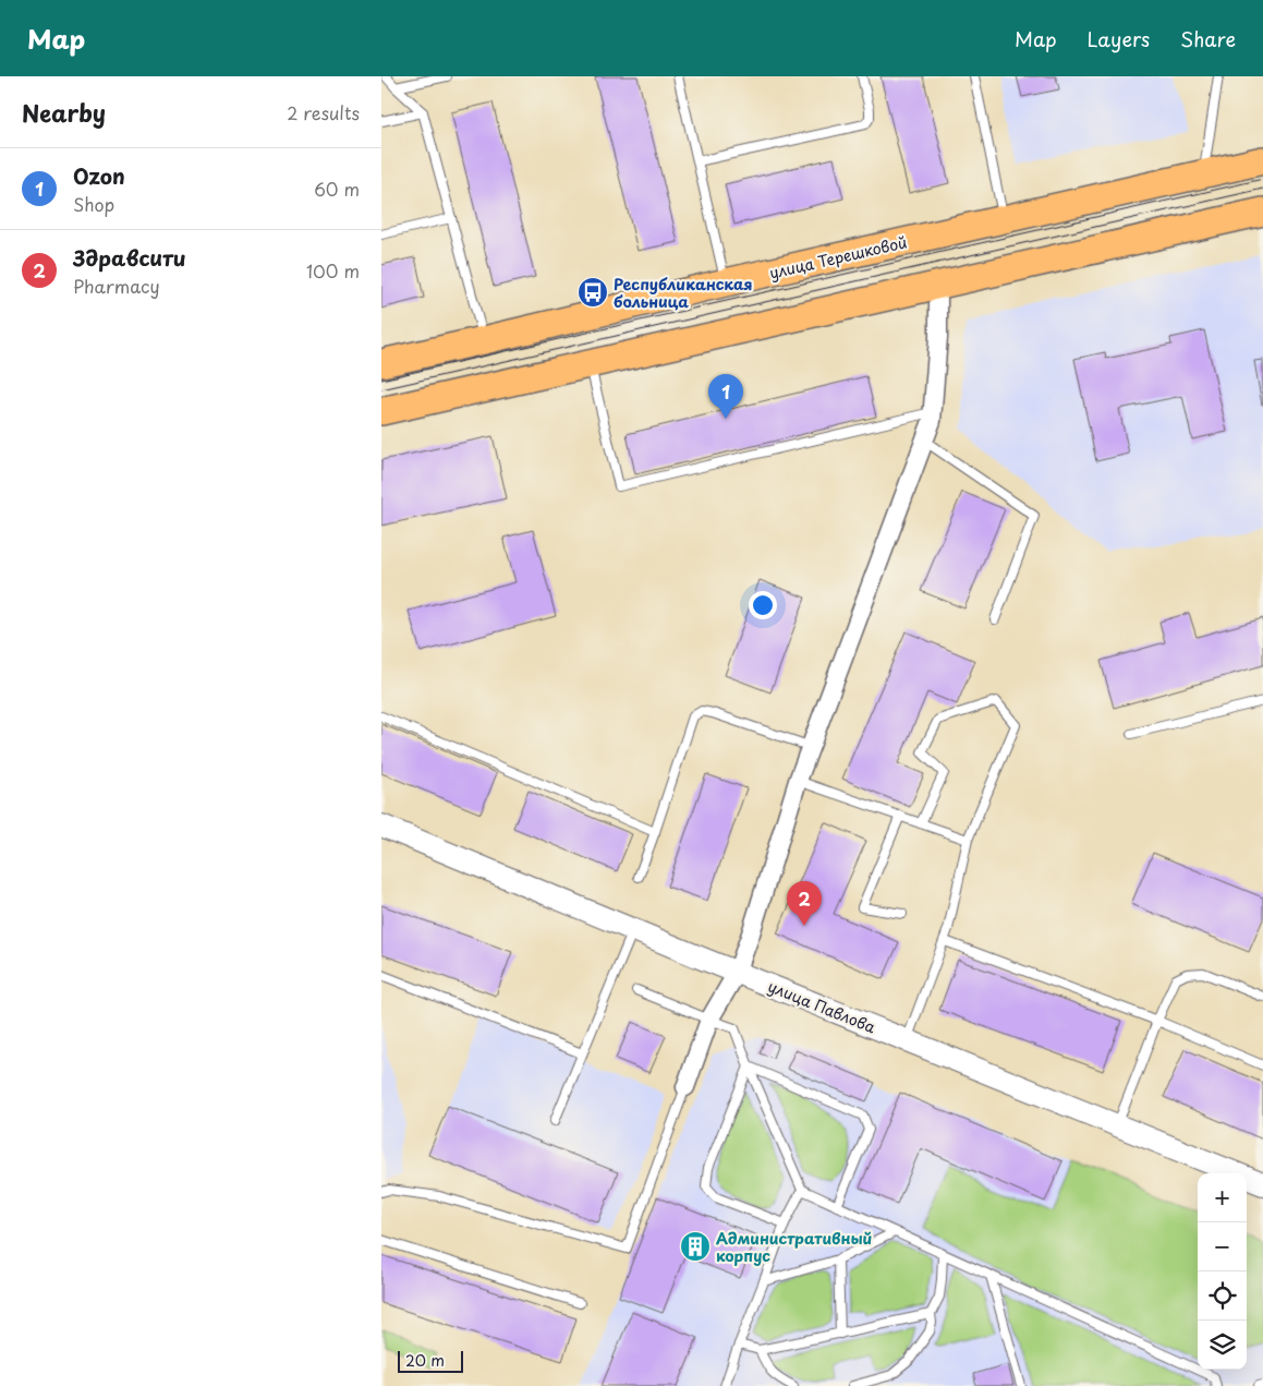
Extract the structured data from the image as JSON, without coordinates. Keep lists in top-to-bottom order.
{
  "streets": {
    "main road": ["улица Терешковой"],
    "street": ["улица Павлова"]
  },
  "places": {
    "bus stop": ["Республиканская больница"],
    "building": ["Административный корпус"]
  },
  "scale_bar": "20 m",
  "page": {
    "header": "Map",
    "nav": ["Map", "Layers", "Share"],
    "heading": ["Nearby", "2 results"],
    "list": [
      {
        "mark": "1",
        "name": "Ozon",
        "note": "Shop",
        "value": "60 m"
      },
      {
        "mark": "2",
        "name": "Здравсити",
        "note": "Pharmacy",
        "value": "100 m"
      }
    ],
    "pins": ["1", "2"],
    "map_buttons": ["+", "−"],
    "scale": "20 m"
  }
}
